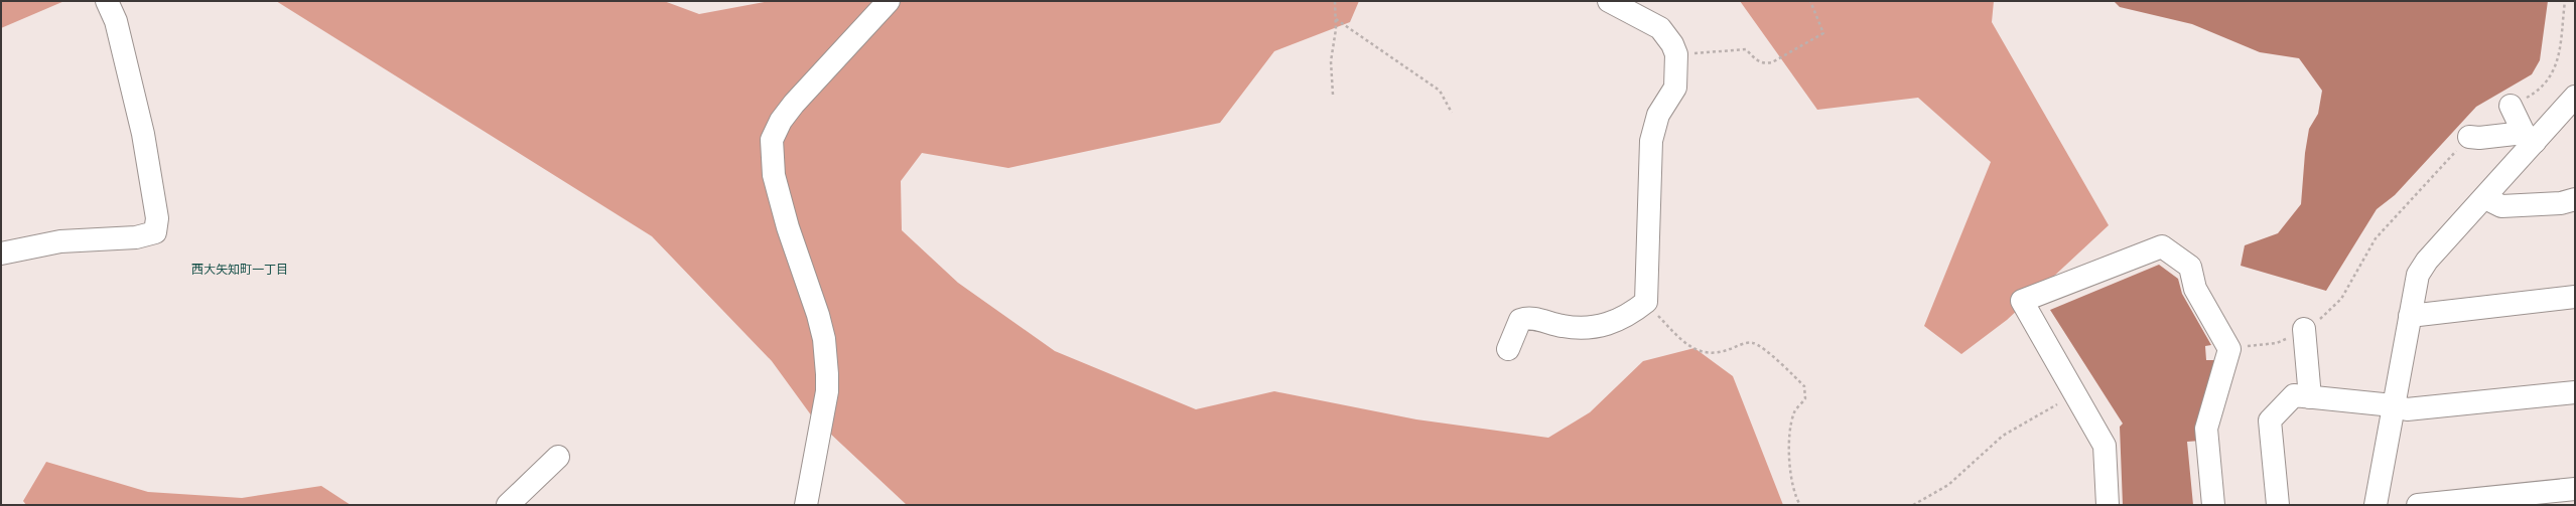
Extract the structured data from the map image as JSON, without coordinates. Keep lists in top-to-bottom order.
{
  "districts": ["西大矢知町一丁目"]
}
